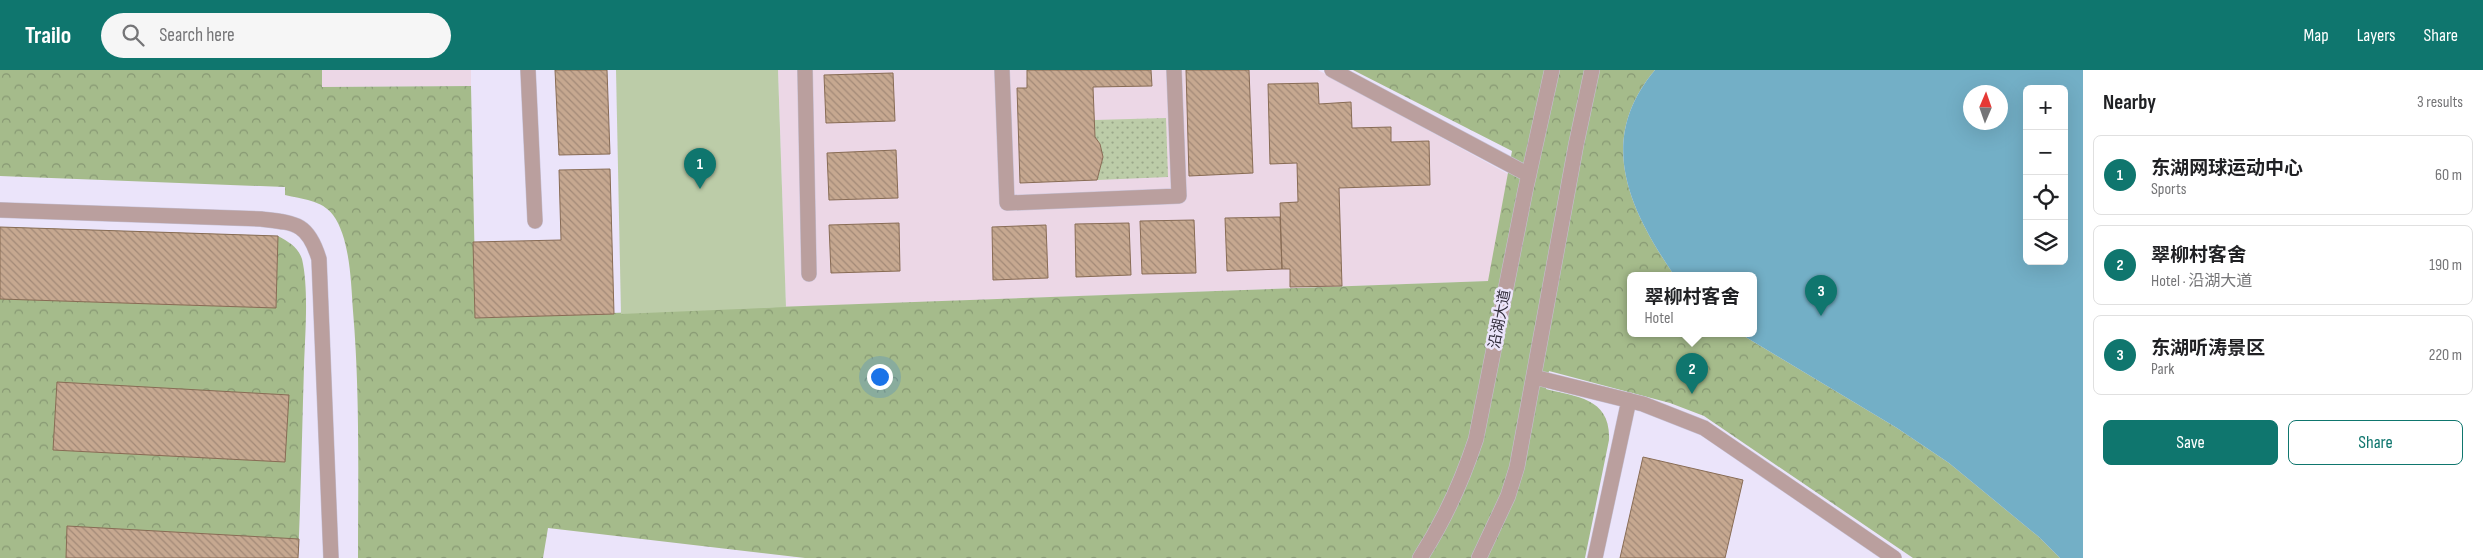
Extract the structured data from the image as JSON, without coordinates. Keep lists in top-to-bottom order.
{
  "streets": {
    "street": ["沿湖大道"]
  },
  "north": "top",
  "page": {
    "header": "Trailo",
    "search": "Search here",
    "nav": ["Map", "Layers", "Share"],
    "heading": ["Nearby", "3 results"],
    "map_buttons": ["+", "−"],
    "list": [
      {
        "mark": "1",
        "name": "东湖网球运动中心",
        "note": "Sports",
        "value": "60 m"
      },
      {
        "mark": "2",
        "name": "翠柳村客舍",
        "note": "Hotel · 沿湖大道",
        "value": "190 m"
      },
      {
        "mark": "3",
        "name": "东湖听涛景区",
        "note": "Park",
        "value": "220 m"
      }
    ],
    "pins": ["1", "3", "2"],
    "popup": ["翠柳村客舍", "Hotel"],
    "buttons": ["Save", "Share"]
  }
}
